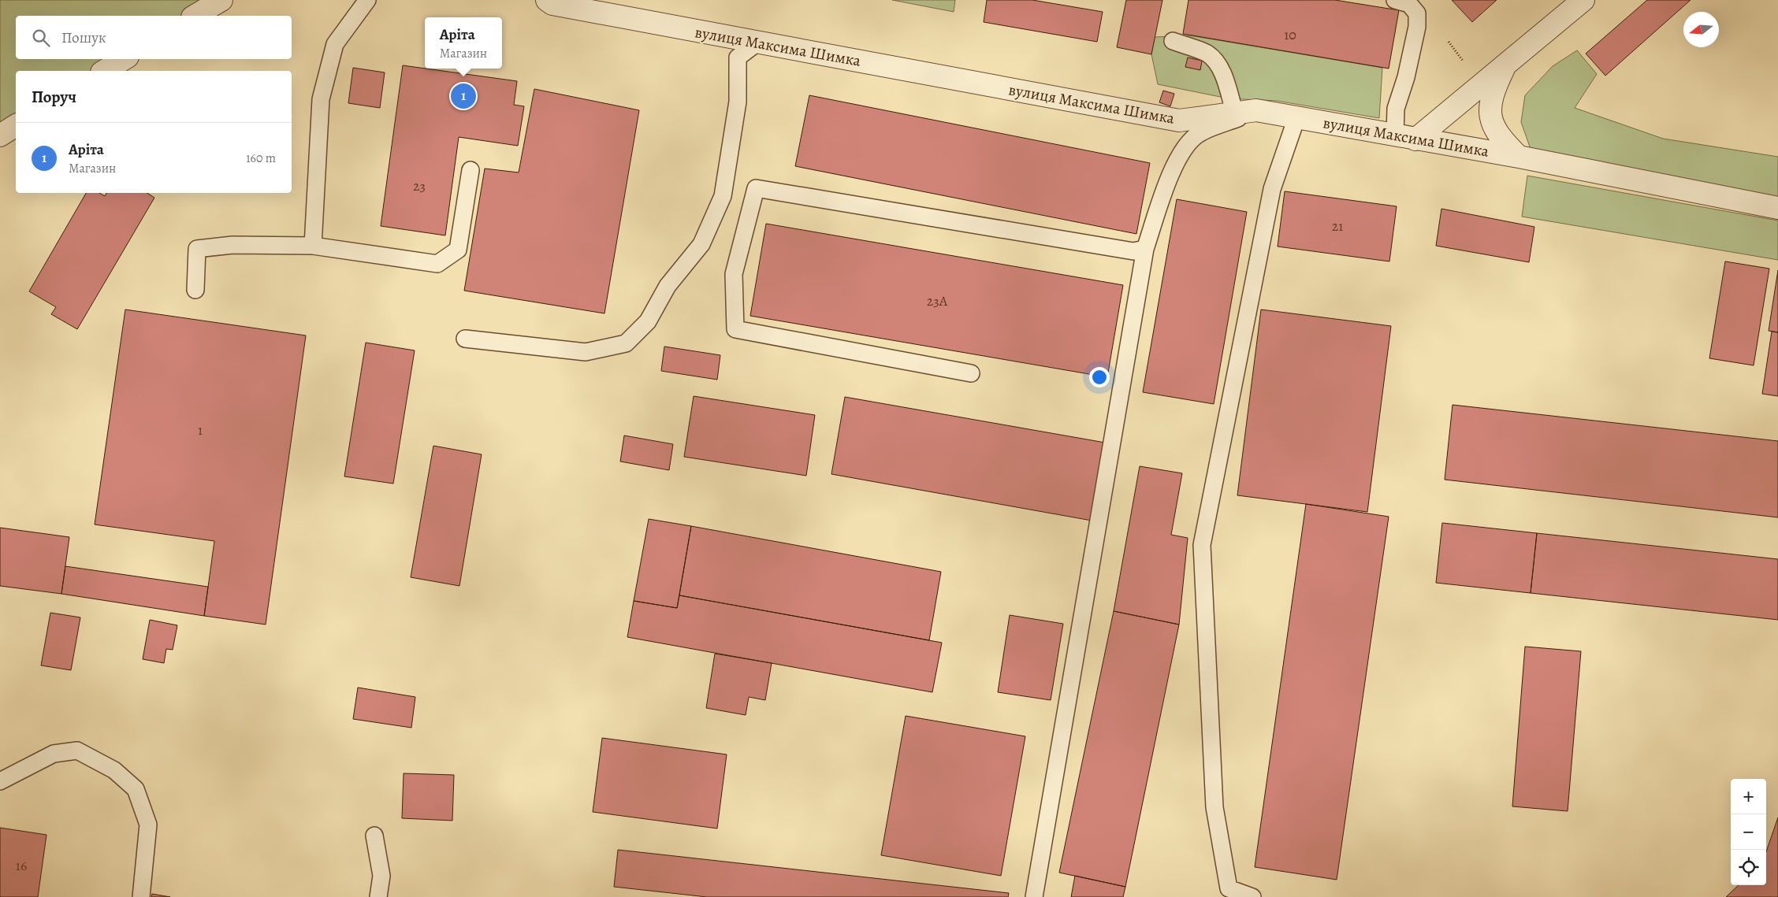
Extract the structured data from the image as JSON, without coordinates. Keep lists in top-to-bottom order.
{
  "streets": {
    "street": ["вулиця Максима Шимка"]
  },
  "house_numbers": [
    "10",
    "23",
    "21",
    "23А",
    "1",
    "16"
  ],
  "north": "left",
  "page": {
    "search": "Пошук",
    "popup": ["Аріта", "Магазин"],
    "heading": "Поруч",
    "pins": "1",
    "list": [
      {
        "mark": "1",
        "name": "Аріта",
        "note": "Магазин",
        "value": "160 m"
      }
    ],
    "map_buttons": ["+", "−"]
  }
}
